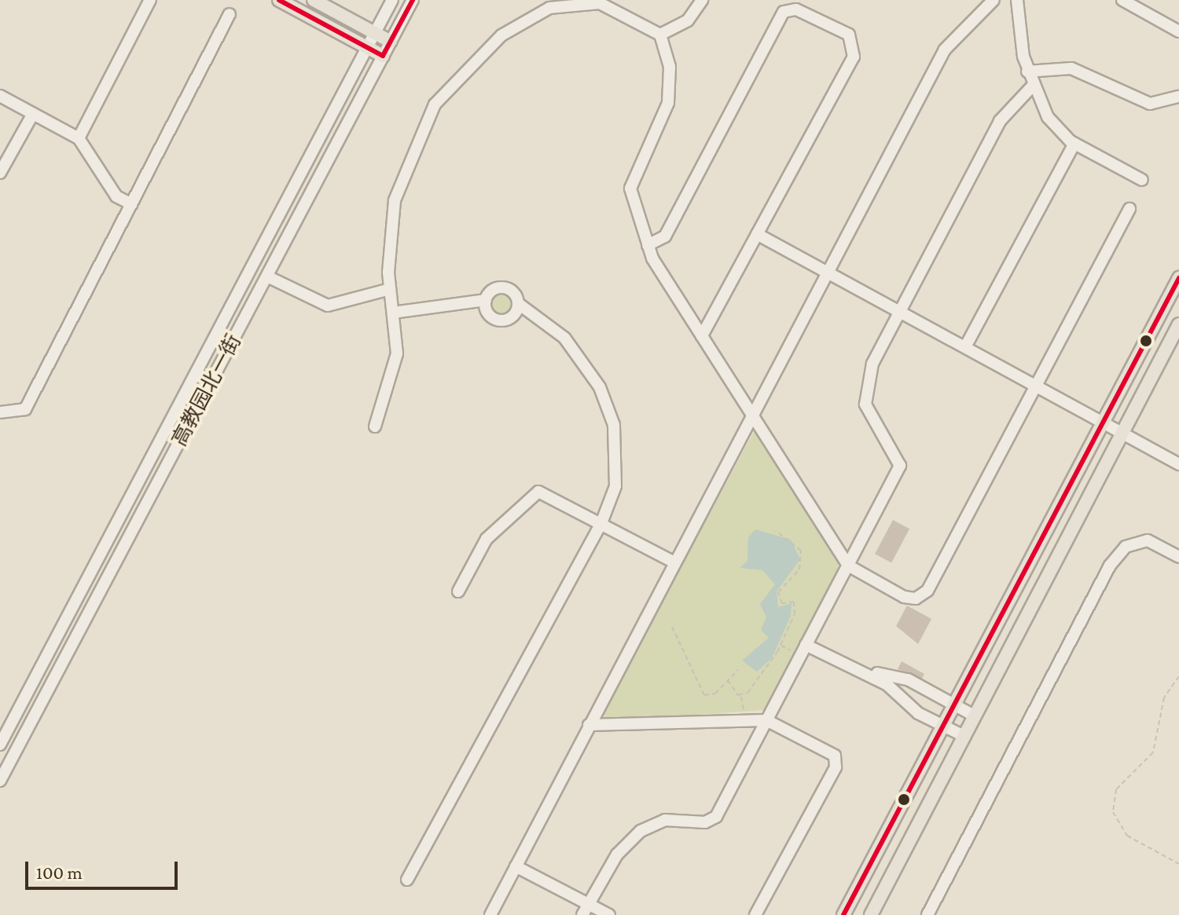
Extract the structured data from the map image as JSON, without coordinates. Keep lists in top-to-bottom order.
{
  "streets": {
    "street": ["高教园北一街"]
  },
  "scale_bar": "100 m"
}
